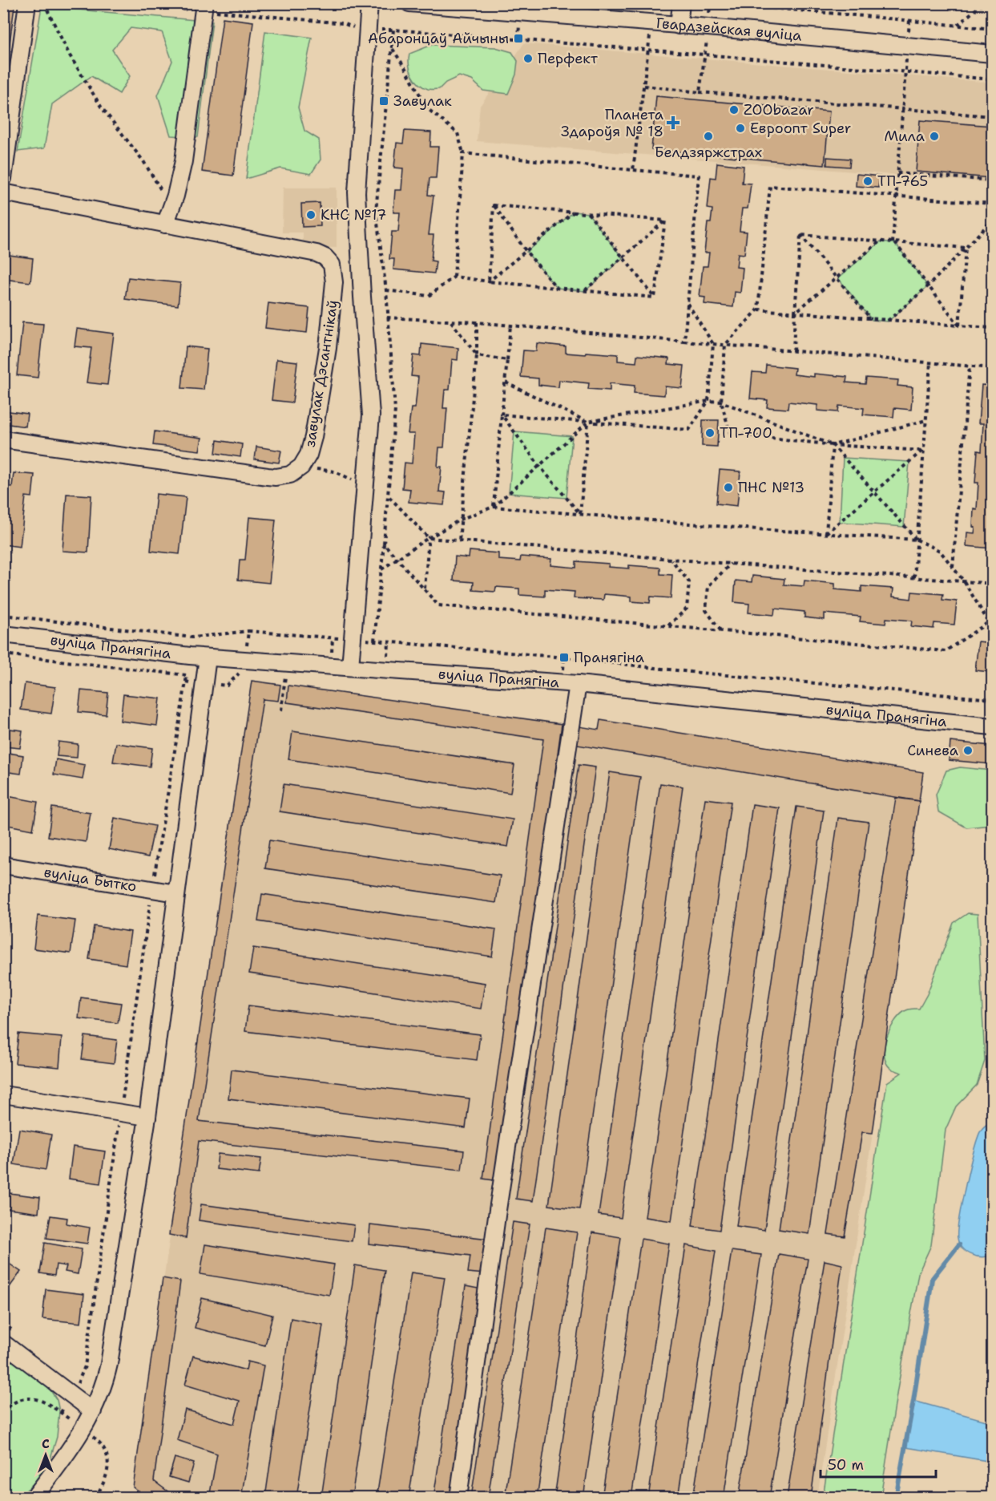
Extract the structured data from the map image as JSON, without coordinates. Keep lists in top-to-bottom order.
{
  "streets": {
    "street": [
      "Гвардзейская вуліца",
      "завулак Дэсантнікаў",
      "вуліца Пранягіна",
      "вуліца Бытко"
    ]
  },
  "places": {
    "transit": ["Абаронцаў Айчыны", "Завулак", "Пранягіна"],
    "other": [
      "Перфект",
      "ZOObazar",
      "Евроопт Super",
      "Белдзяржстрах",
      "Мила",
      "ТП-765",
      "КНС №17",
      "ТП-700",
      "ПНС №13",
      "Синева"
    ],
    "health": ["Планета Здароўя № 18"]
  },
  "scale_bar": "50 m",
  "north": "top"
}
